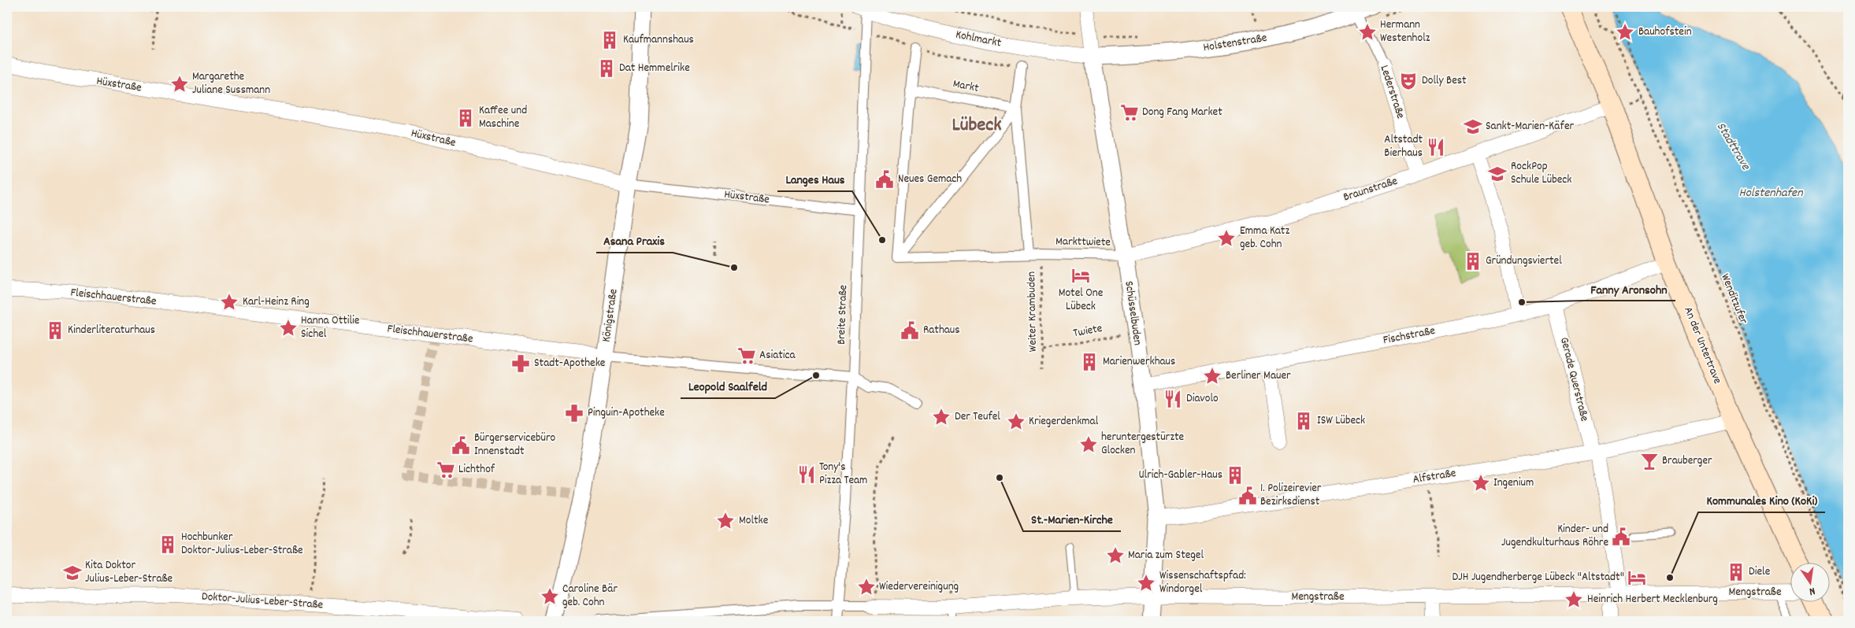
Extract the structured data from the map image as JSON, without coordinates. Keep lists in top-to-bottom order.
{
  "streets": {
    "main road": ["An der Untertrave"],
    "street": [
      "Kohlmarkt",
      "Holstenstraße",
      "Hüxstraße",
      "Markt",
      "Lederstraße",
      "Braunstraße",
      "Markttwiete",
      "Fleischhauerstraße",
      "Schüsselbuden",
      "Breite Straße",
      "Königstraße",
      "Fischstraße",
      "Gerade Querstraße",
      "Alfstraße",
      "Mengstraße",
      "Doktor-Julius-Leber-Straße"
    ],
    "path": ["Wenditzufer", "Weiter Krambuden", "Twiete"]
  },
  "crossings": [
    ["Kohlmarkt", "Holstenstraße"],
    ["Kohlmarkt", "Schüsselbuden"],
    ["Kohlmarkt", "Breite Straße"],
    ["Holstenstraße", "Lederstraße"],
    ["Holstenstraße", "Schüsselbuden"],
    ["Hüxstraße", "Breite Straße"],
    ["Hüxstraße", "Königstraße"],
    ["Lederstraße", "Braunstraße"],
    ["Braunstraße", "Markttwiete"],
    ["Braunstraße", "Schüsselbuden"],
    ["Braunstraße", "An der Untertrave"],
    ["Markttwiete", "Weiter Krambuden"],
    ["Markttwiete", "Schüsselbuden"],
    ["Fleischhauerstraße", "Breite Straße"],
    ["Fleischhauerstraße", "Königstraße"],
    ["Weiter Krambuden", "Twiete"],
    ["Schüsselbuden", "Twiete"],
    ["Schüsselbuden", "Fischstraße"],
    ["Schüsselbuden", "Alfstraße"],
    ["Schüsselbuden", "Mengstraße"],
    ["Breite Straße", "Mengstraße"],
    ["Fischstraße", "An der Untertrave"],
    ["Fischstraße", "Gerade Querstraße"],
    ["An der Untertrave", "Alfstraße"],
    ["Gerade Querstraße", "Alfstraße"],
    ["Gerade Querstraße", "Mengstraße"]
  ],
  "districts": ["Lübeck"],
  "water": ["Stadttrave", "Holstenhafen"],
  "places": {
    "place": [
      "Hermann Westenholz",
      "Bauhofstein",
      "Margarethe Juliane Sussmann",
      "Emma Katz geb. Cohn",
      "Karl-Heinz Ring",
      "Hanna Ottilie Sichel",
      "Berliner Mauer",
      "Der Teufel",
      "Kriegerdenkmal",
      "heruntergestürzte Glocken",
      "Ingenium",
      "Moltke",
      "Maria zum Stegel",
      "Wissenschaftspfad: Windorgel",
      "Wiedervereinigung",
      "Caroline Bär geb. Cohn",
      "Heinrich Herbert Mecklenburg"
    ],
    "building": [
      "Kaufmannshaus",
      "Dat Hemmelrike",
      "Kaffee und Maschine",
      "Gründungsviertel",
      "Kinderliteraturhaus",
      "Marienwerkhaus",
      "ISW Lübeck",
      "Ulrich-Gabler-Haus",
      "Hochbunker Doktor-Julius-Leber-Straße",
      "Diele"
    ],
    "theatre": ["Dolly Best"],
    "supermarket": ["Dong Fang Market", "Asiatica", "Lichthof"],
    "school or university": ["Sankt-Marien-Käfer", "RockPop Schule Lübeck", "Kita Doktor Julius-Leber-Straße"],
    "restaurant": ["Altstadt Bierhaus", "Diavolo", "Tony's Pizza Team"],
    "public building": [
      "Neues Gemach",
      "Rathaus",
      "Bürgerservicebüro Innenstadt",
      "1. Polizeirevier Bezirksdienst",
      "Kinder- und Jugendkulturhaus Röhre"
    ],
    "other": [
      "Langes Haus",
      "Asana Praxis",
      "Fanny Aronsohn",
      "Leopold Saalfeld",
      "St.-Marien-Kirche",
      "Kommunales Kino (KoKi)"
    ],
    "hotel": ["Motel One Lübeck", "DJH Jugendherberge Lübeck \"Altstadt\""],
    "pharmacy": ["Stadt-Apotheke", "Pinguin-Apotheke"],
    "bar": ["Brauberger"]
  },
  "north": "bottom"
}
